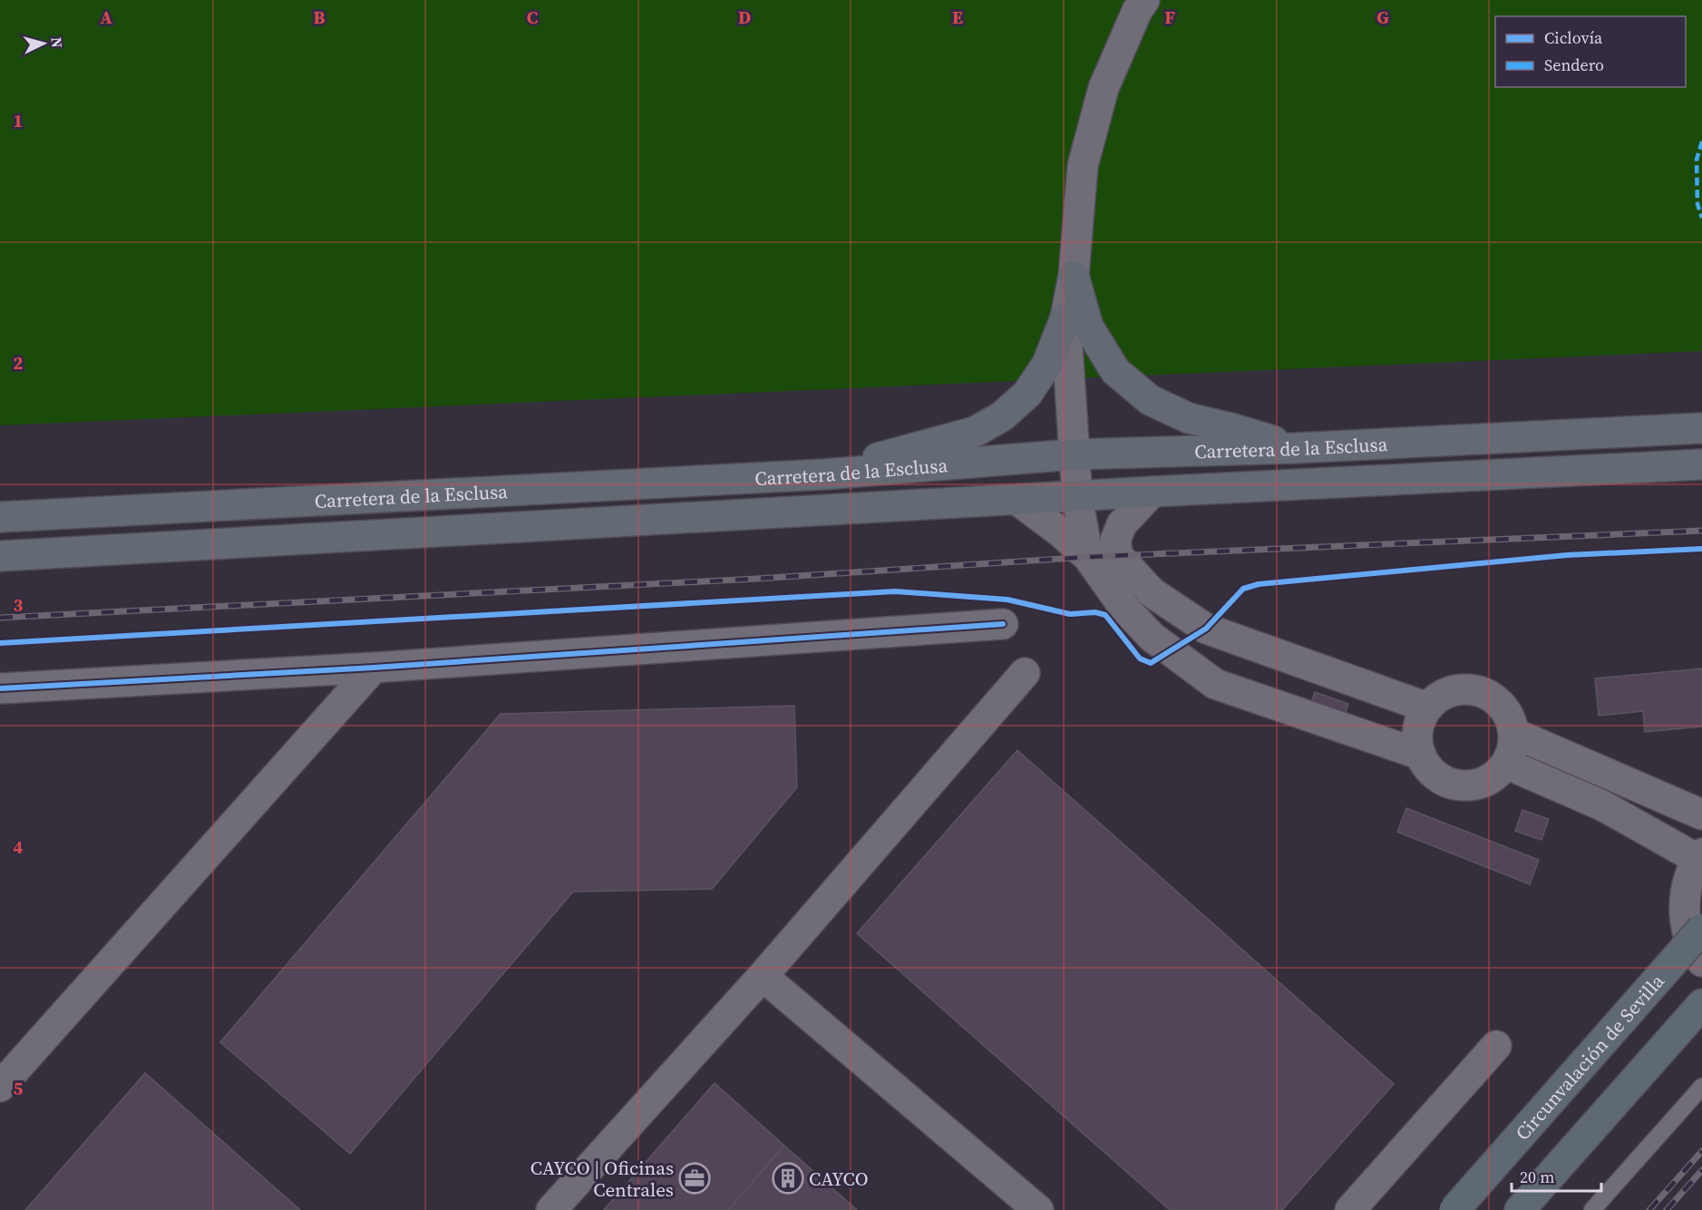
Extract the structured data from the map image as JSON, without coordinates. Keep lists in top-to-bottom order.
{
  "streets": {
    "highway": ["Carretera de la Esclusa", "Circunvalación de Sevilla"]
  },
  "places": {
    "office": ["CAYCO | Oficinas Centrales"],
    "building": ["CAYCO"]
  },
  "legend": ["Ciclovía", "Sendero"],
  "scale_bar": "20 m",
  "north": "right",
  "grid": {
    "columns": [
      "A",
      "B",
      "C",
      "D",
      "E",
      "F",
      "G"
    ],
    "rows": [
      "1",
      "2",
      "3",
      "4",
      "5"
    ]
  }
}
